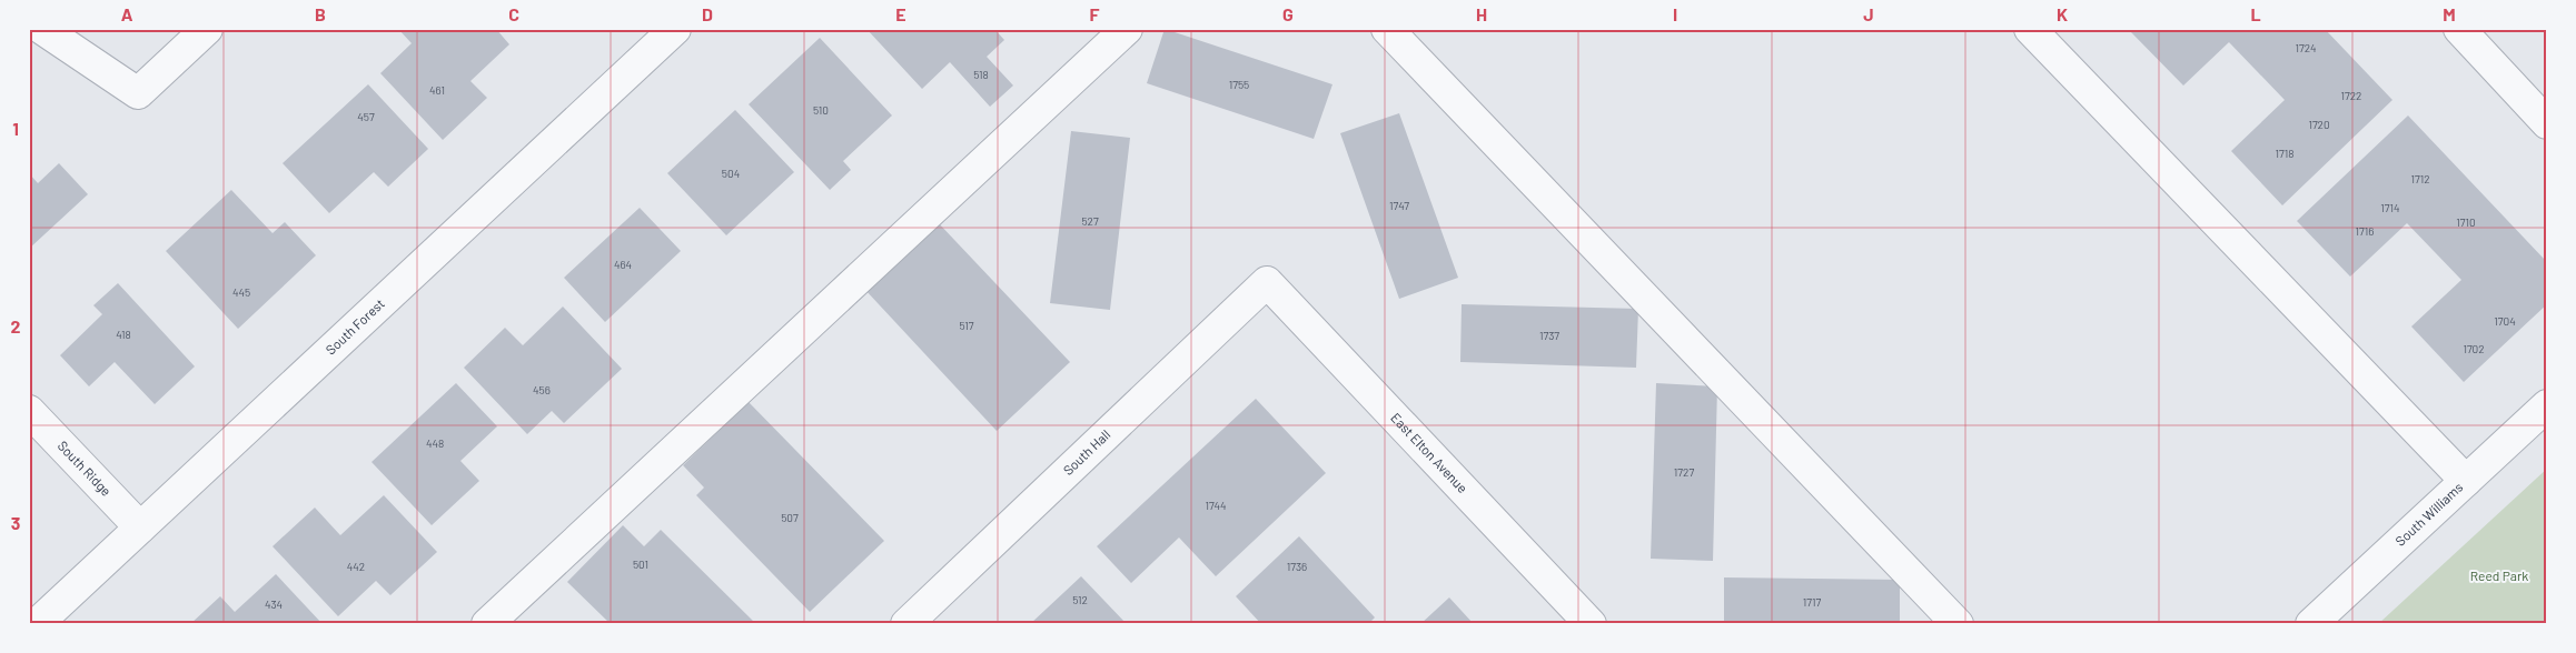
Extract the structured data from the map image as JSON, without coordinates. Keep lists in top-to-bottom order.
{
  "streets": {
    "street": [
      "South Forest",
      "South Hall",
      "East Elton Avenue",
      "South Ridge",
      "South Williams"
    ]
  },
  "crossings": [
    ["South Forest", "South Ridge"],
    ["South Hall", "East Elton Avenue"]
  ],
  "parks": ["Reed Park"],
  "house_numbers": [
    "1724",
    "518",
    "1755",
    "461",
    "1722",
    "510",
    "457",
    "1720",
    "1718",
    "504",
    "1712",
    "1747",
    "1714",
    "527",
    "1710",
    "1716",
    "464",
    "445",
    "1704",
    "517",
    "418",
    "1737",
    "1702",
    "456",
    "448",
    "1727",
    "1744",
    "507",
    "501",
    "442",
    "1736",
    "512",
    "1717",
    "434"
  ],
  "grid": {
    "columns": [
      "A",
      "B",
      "C",
      "D",
      "E",
      "F",
      "G",
      "H",
      "I",
      "J",
      "K",
      "L",
      "M"
    ],
    "rows": ["1", "2", "3"]
  }
}
